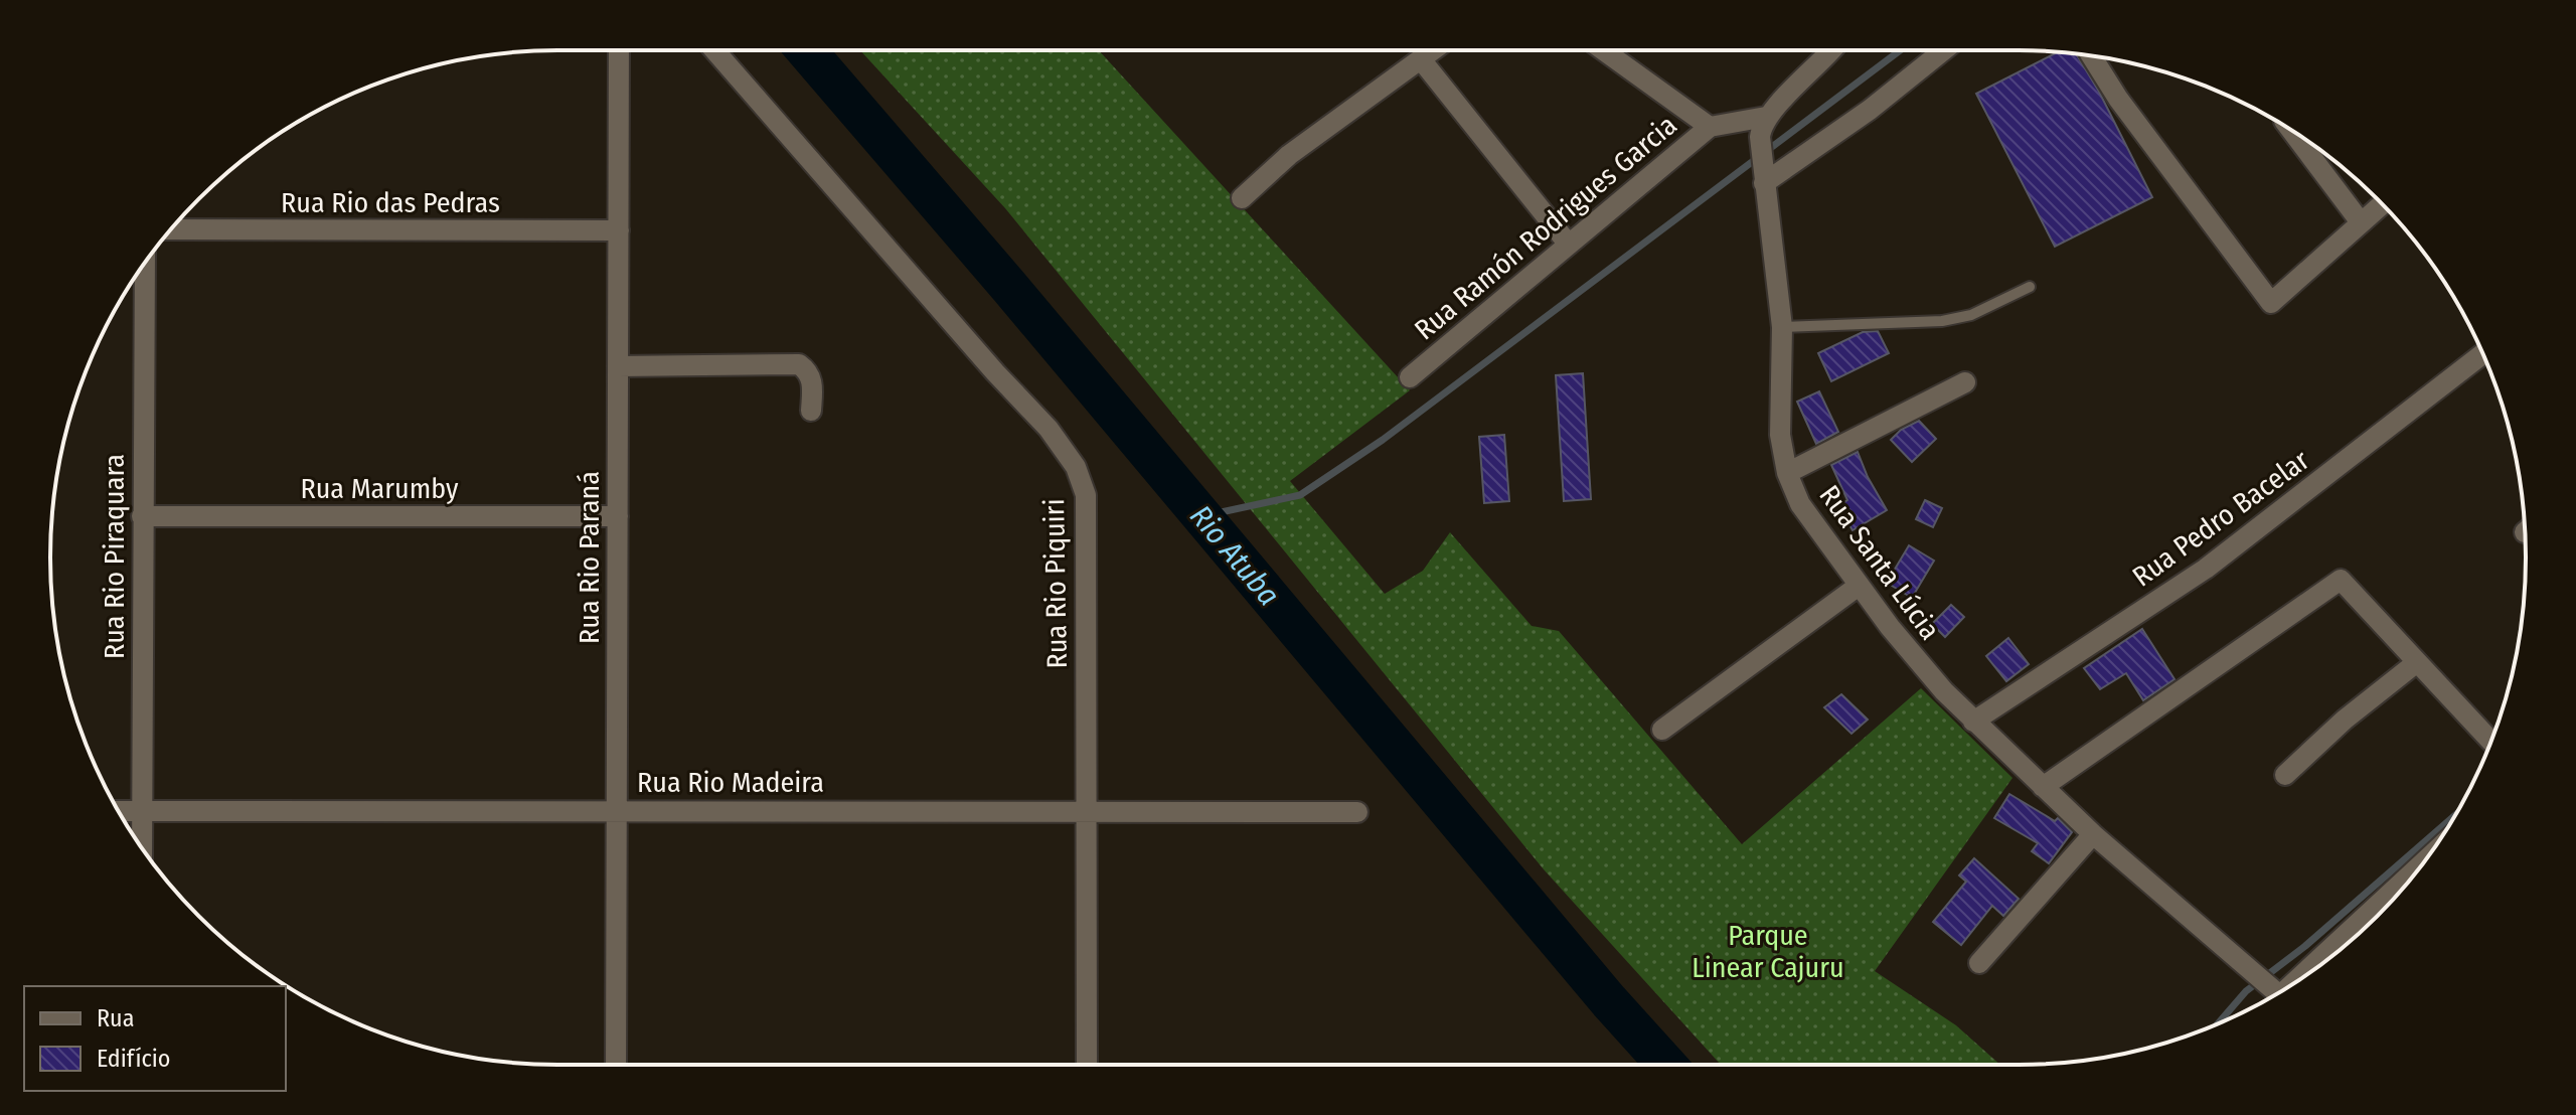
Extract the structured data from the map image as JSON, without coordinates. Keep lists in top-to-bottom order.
{
  "streets": {
    "street": [
      "Rua Rio das Pedras",
      "Rua Ramón Rodrigues Garcia",
      "Rua Marumby",
      "Rua Pedro Bacelar",
      "Rua Rio Piraquara",
      "Rua Rio Paraná",
      "Rua Santa Lúcia",
      "Rua Rio Piquiri",
      "Rua Rio Madeira"
    ]
  },
  "crossings": [
    ["Rua Rio das Pedras", "Rua Rio Paraná"],
    ["Rua Ramón Rodrigues Garcia", "Rua Santa Lúcia"],
    ["Rua Marumby", "Rua Rio Piraquara"],
    ["Rua Marumby", "Rua Rio Paraná"],
    ["Rua Pedro Bacelar", "Rua Santa Lúcia"],
    ["Rua Rio Piraquara", "Rua Rio Madeira"],
    ["Rua Rio Paraná", "Rua Rio Madeira"],
    ["Rua Rio Piquiri", "Rua Rio Madeira"]
  ],
  "water": ["Rio Atuba"],
  "parks": ["Parque Linear Cajuru"],
  "legend": ["Rua", "Edifício"]
}
